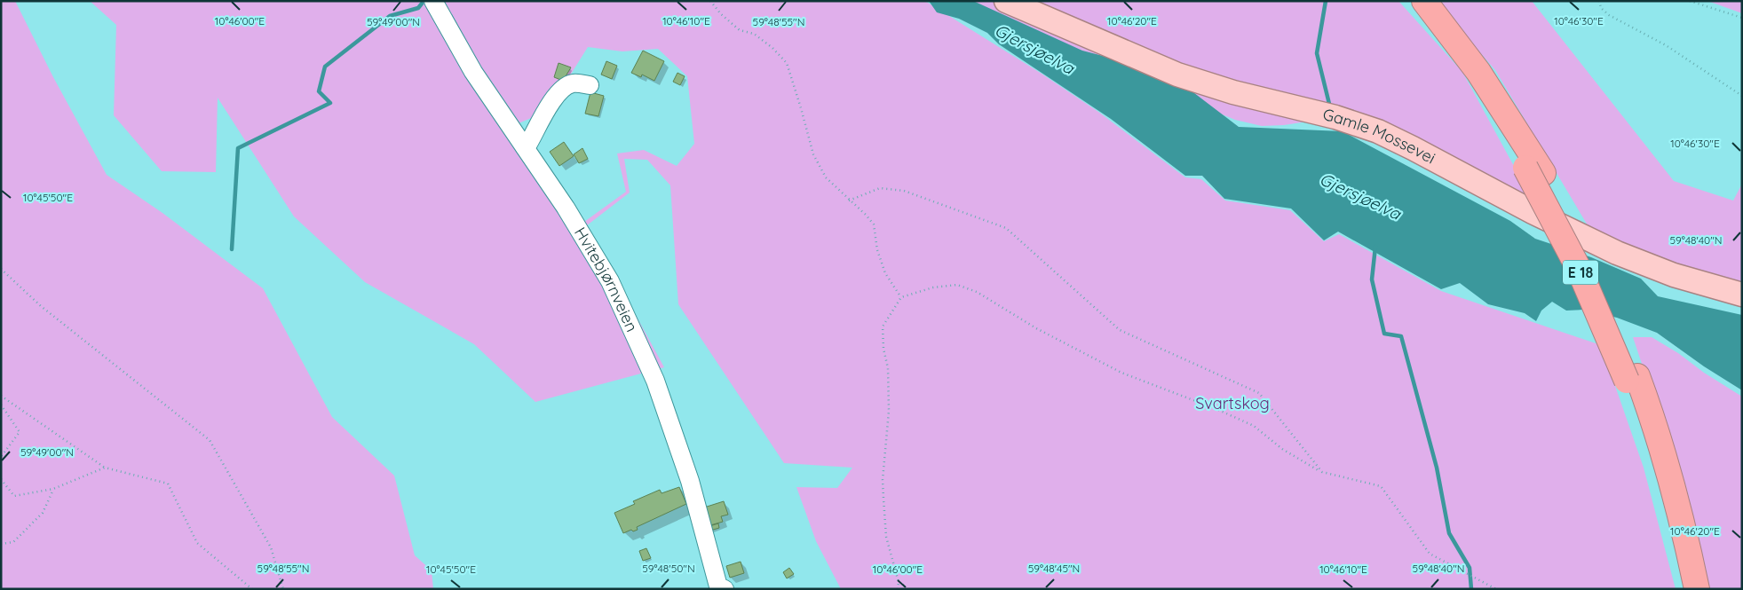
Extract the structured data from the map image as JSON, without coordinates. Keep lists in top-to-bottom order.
{
  "streets": {
    "highway": ["E 18"],
    "main road": ["Gamle Mossevei"],
    "street": ["Hvitebjørnveien"]
  },
  "water": ["Gjersjøelva"],
  "parks": ["Svartskog"],
  "coordinates": [
    "10°46'00\"E",
    "10°46'10\"E",
    "10°46'20\"E",
    "10°46'30\"E",
    "59°49'00\"N",
    "59°48'55\"N",
    "10°45'50\"E",
    "59°48'40\"N",
    "59°48'50\"N",
    "59°48'45\"N"
  ]
}
